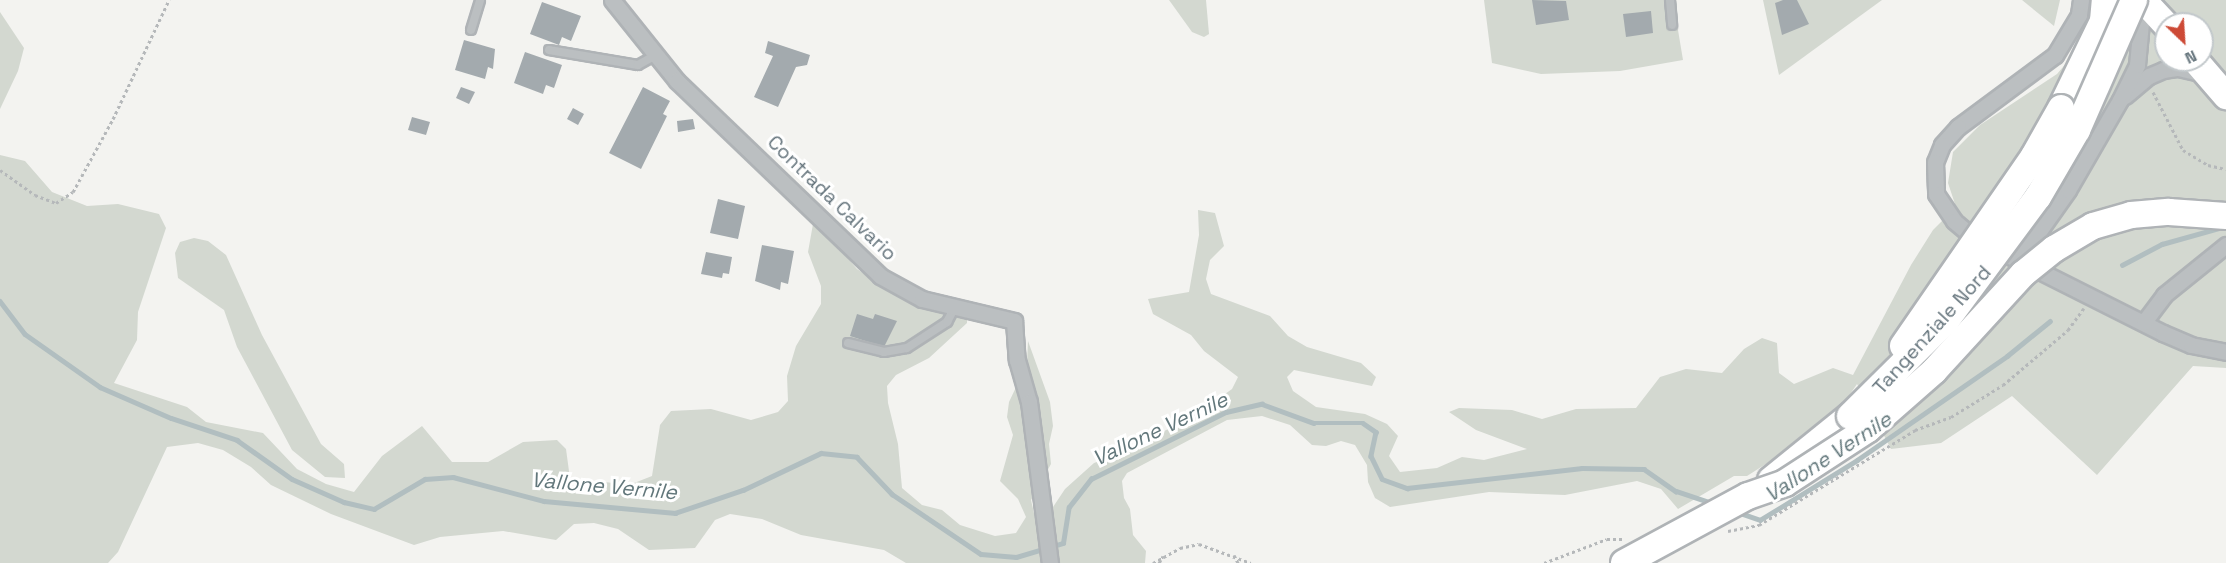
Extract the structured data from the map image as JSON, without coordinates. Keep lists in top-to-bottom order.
{
  "streets": {
    "main road": ["Tangenziale Nord"],
    "street": ["Contrada Calvario"]
  },
  "water": ["Vallone Vernile"],
  "north": "bottom right"
}
